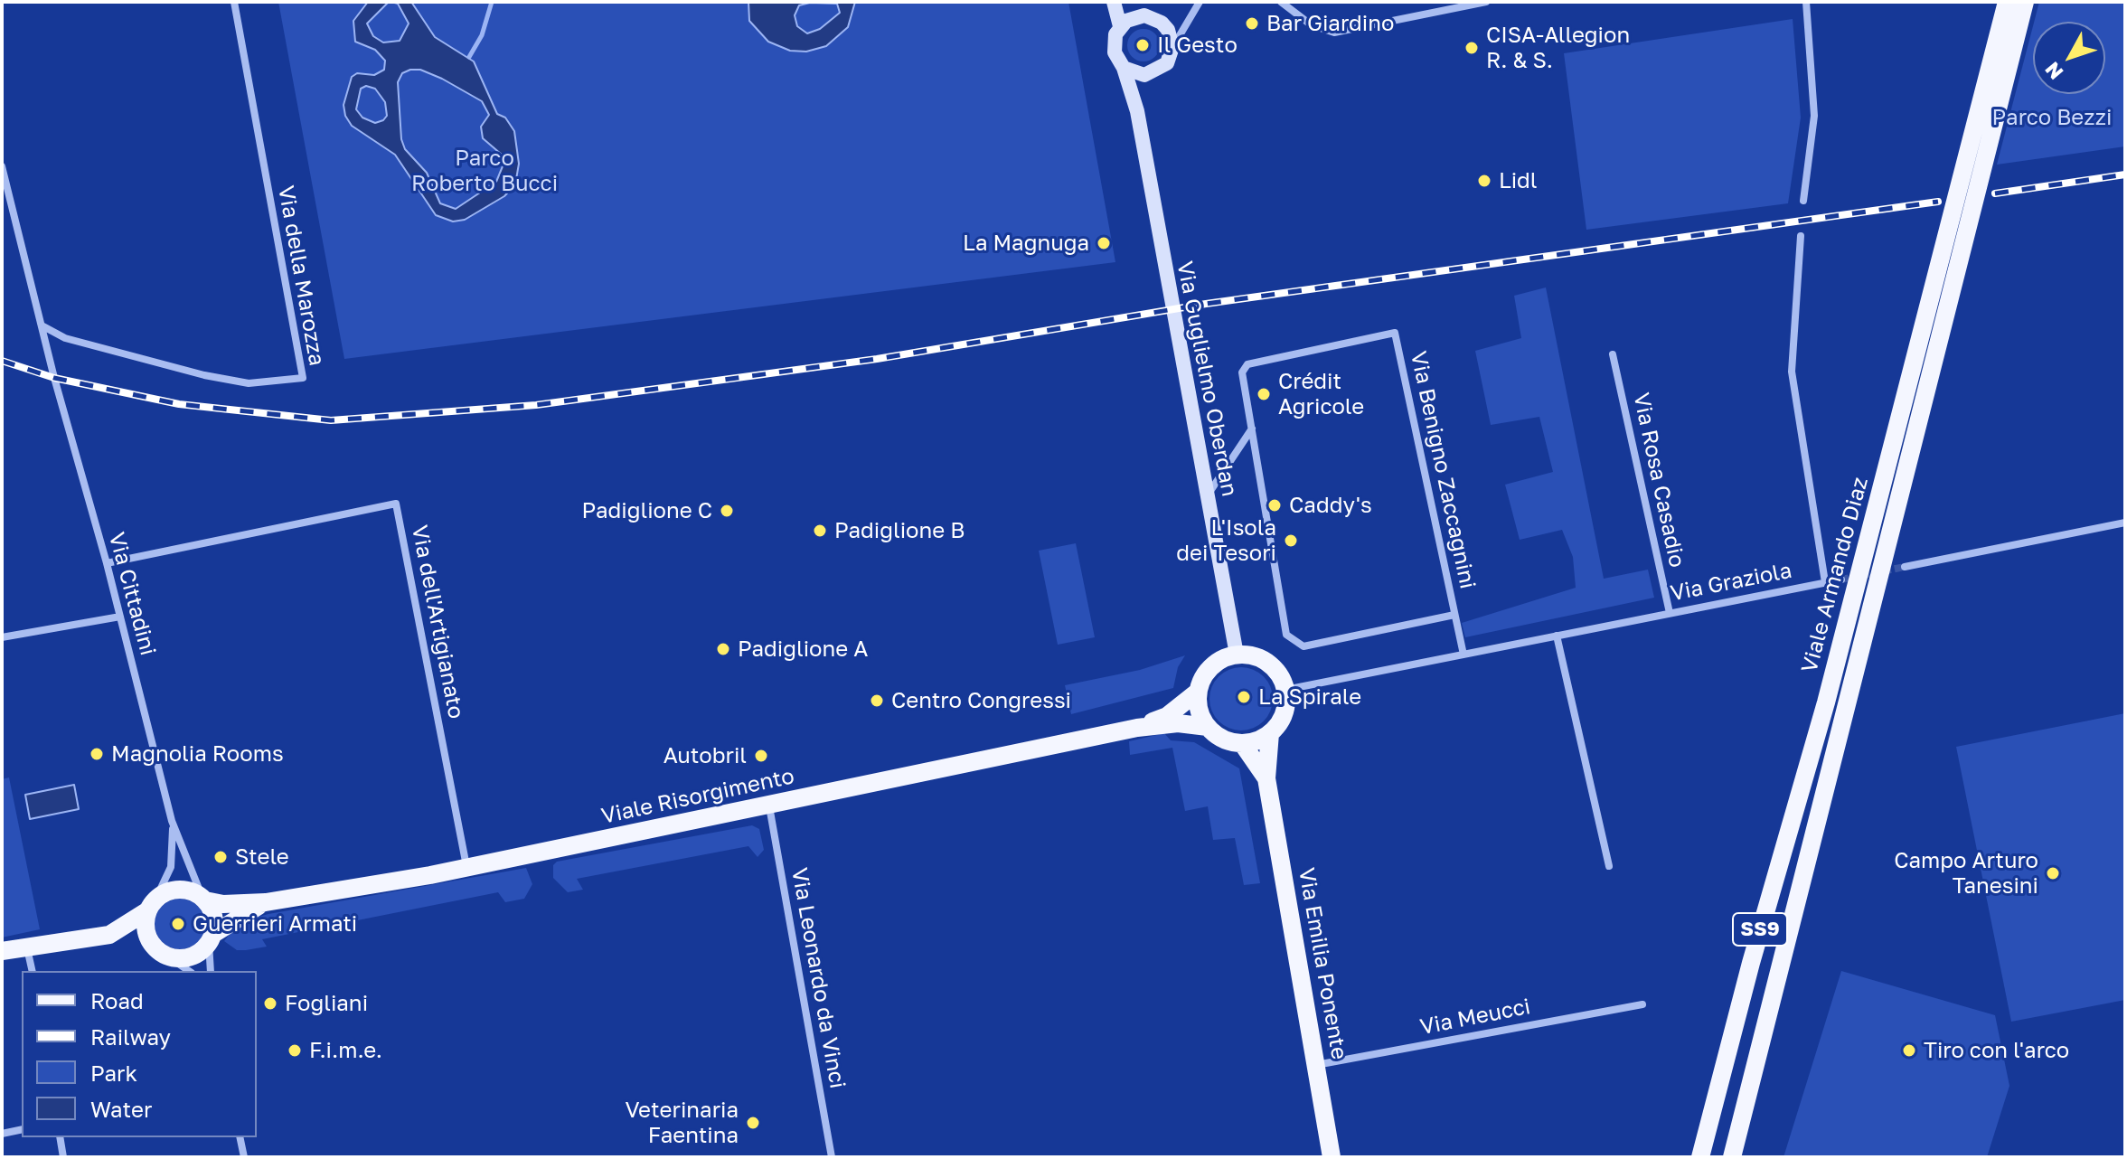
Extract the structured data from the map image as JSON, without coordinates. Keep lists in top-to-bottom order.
{
  "streets": {
    "main road": [
      "Via Guglielmo Oberdan",
      "Viale Armando Diaz",
      "Viale Risorgimento",
      "SS9",
      "Via Emilia Ponente"
    ],
    "street": [
      "Via della Marozza",
      "Via Benigno Zaccagnini",
      "Via Rosa Casadio",
      "Via Graziola",
      "Via Cittadini",
      "Via dell'Artigianato",
      "Via Leonardo da Vinci",
      "Via Meucci"
    ]
  },
  "crossings": [
    ["Via della Marozza", "Via Cittadini"],
    ["Via Guglielmo Oberdan", "Via Graziola"],
    ["Via Guglielmo Oberdan", "Viale Risorgimento"],
    ["Via Guglielmo Oberdan", "Via Emilia Ponente"],
    ["Via Benigno Zaccagnini", "Via Graziola"],
    ["Via Rosa Casadio", "Via Graziola"],
    ["Via Graziola", "Viale Risorgimento"],
    ["Via Graziola", "Via Emilia Ponente"],
    ["Via Cittadini", "Via dell'Artigianato"],
    ["Via Cittadini", "Viale Risorgimento"],
    ["Via dell'Artigianato", "Viale Risorgimento"],
    ["Viale Risorgimento", "Via Emilia Ponente"],
    ["Viale Risorgimento", "Via Leonardo da Vinci"],
    ["Via Emilia Ponente", "Via Meucci"]
  ],
  "parks": ["Parco Bezzi", "Parco Roberto Bucci"],
  "places": [
    "Bar Giardino",
    "Il Gesto",
    "CISA-Allegion R. & S.",
    "Lidl",
    "La Magnuga",
    "Crédit Agricole",
    "Caddy's",
    "Padiglione C",
    "Padiglione B",
    "L'Isola dei Tesori",
    "Padiglione A",
    "La Spirale",
    "Centro Congressi",
    "Magnolia Rooms",
    "Autobril",
    "Stele",
    "Campo Arturo Tanesini",
    "Guerrieri Armati",
    "Fogliani",
    "F.i.m.e.",
    "Tiro con l'arco",
    "Veterinaria Faentina"
  ],
  "legend": [
    "Road",
    "Railway",
    "Park",
    "Water"
  ],
  "north": "bottom left"
}
